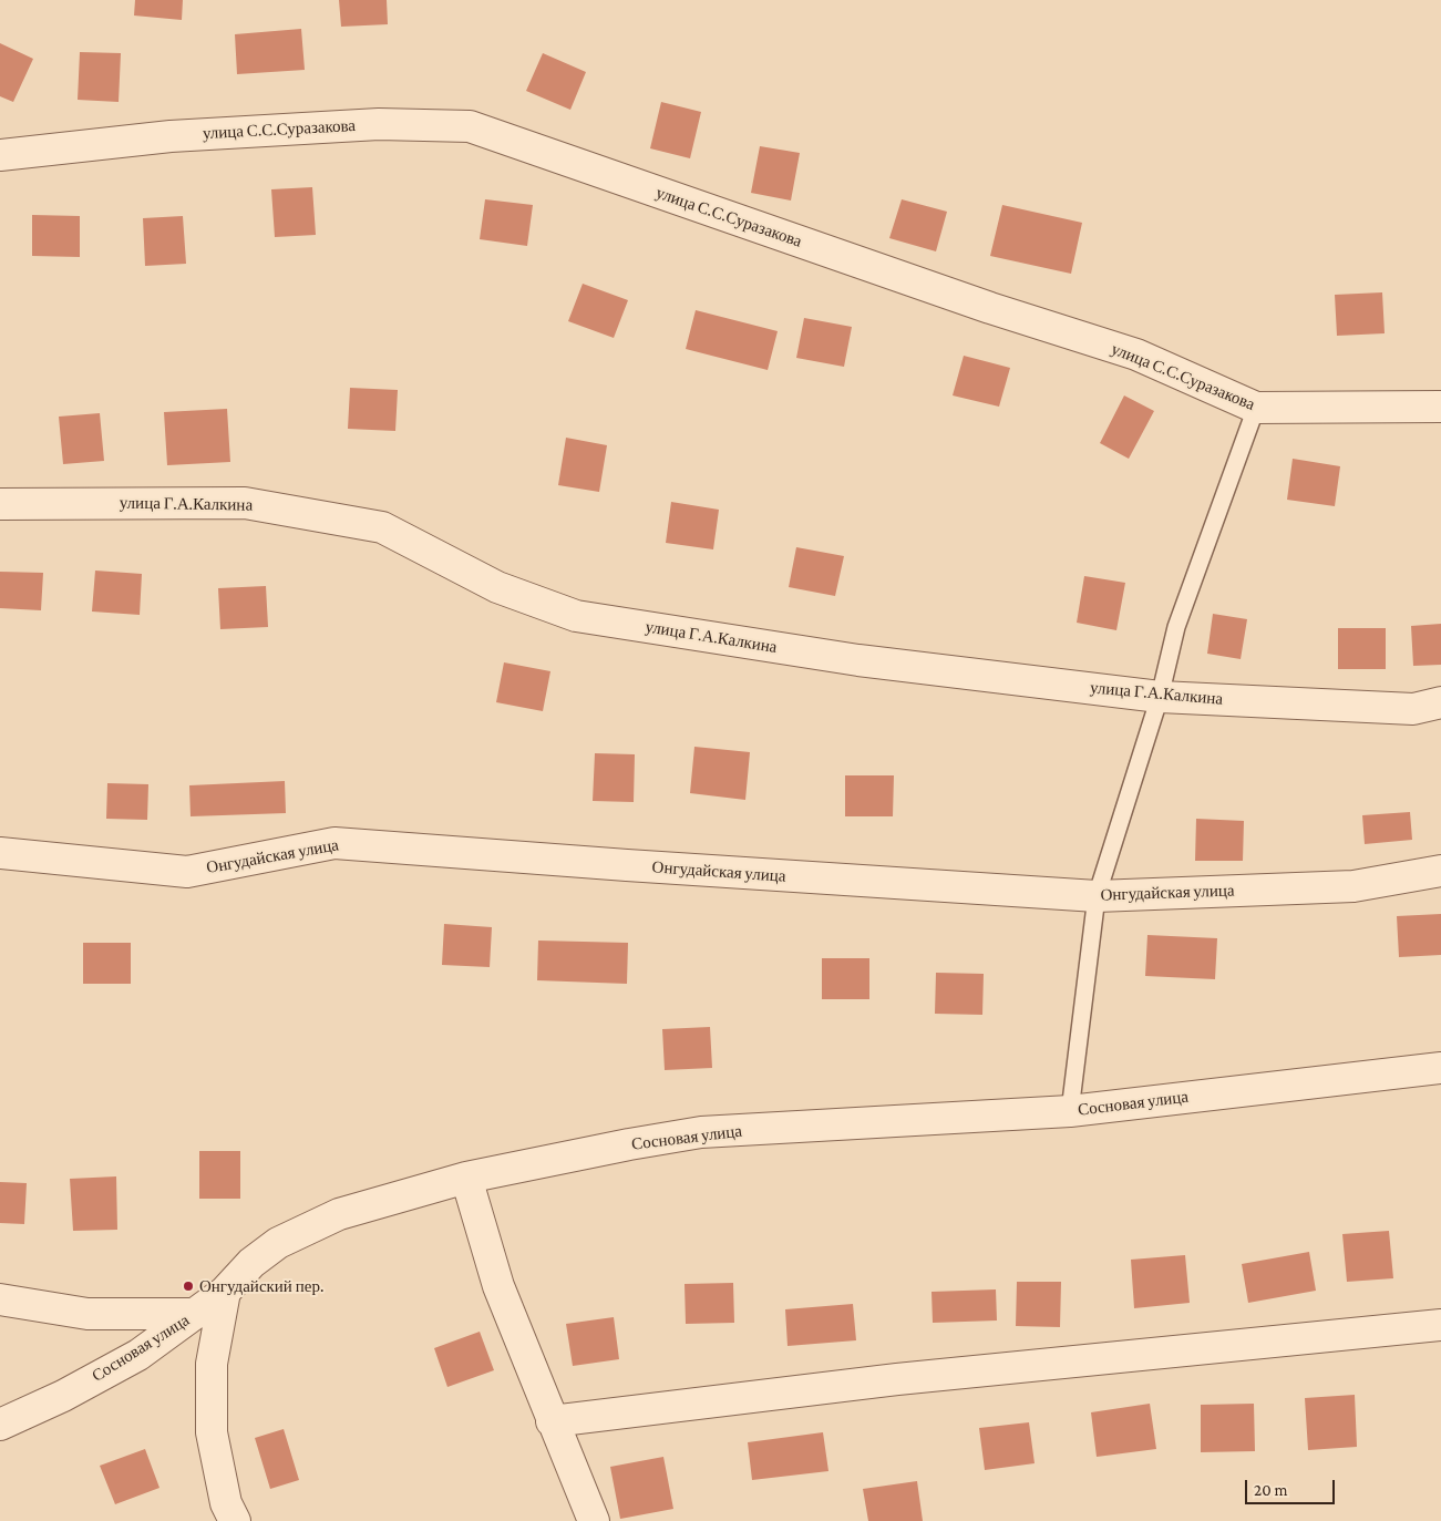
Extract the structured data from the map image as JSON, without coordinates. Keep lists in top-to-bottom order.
{
  "streets": {
    "street": [
      "улица С.С.Суразакова",
      "улица Г.А.Калкина",
      "Онгудайская улица",
      "Сосновая улица"
    ]
  },
  "places": ["Онгудайский пер."],
  "scale_bar": "20 m"
}
